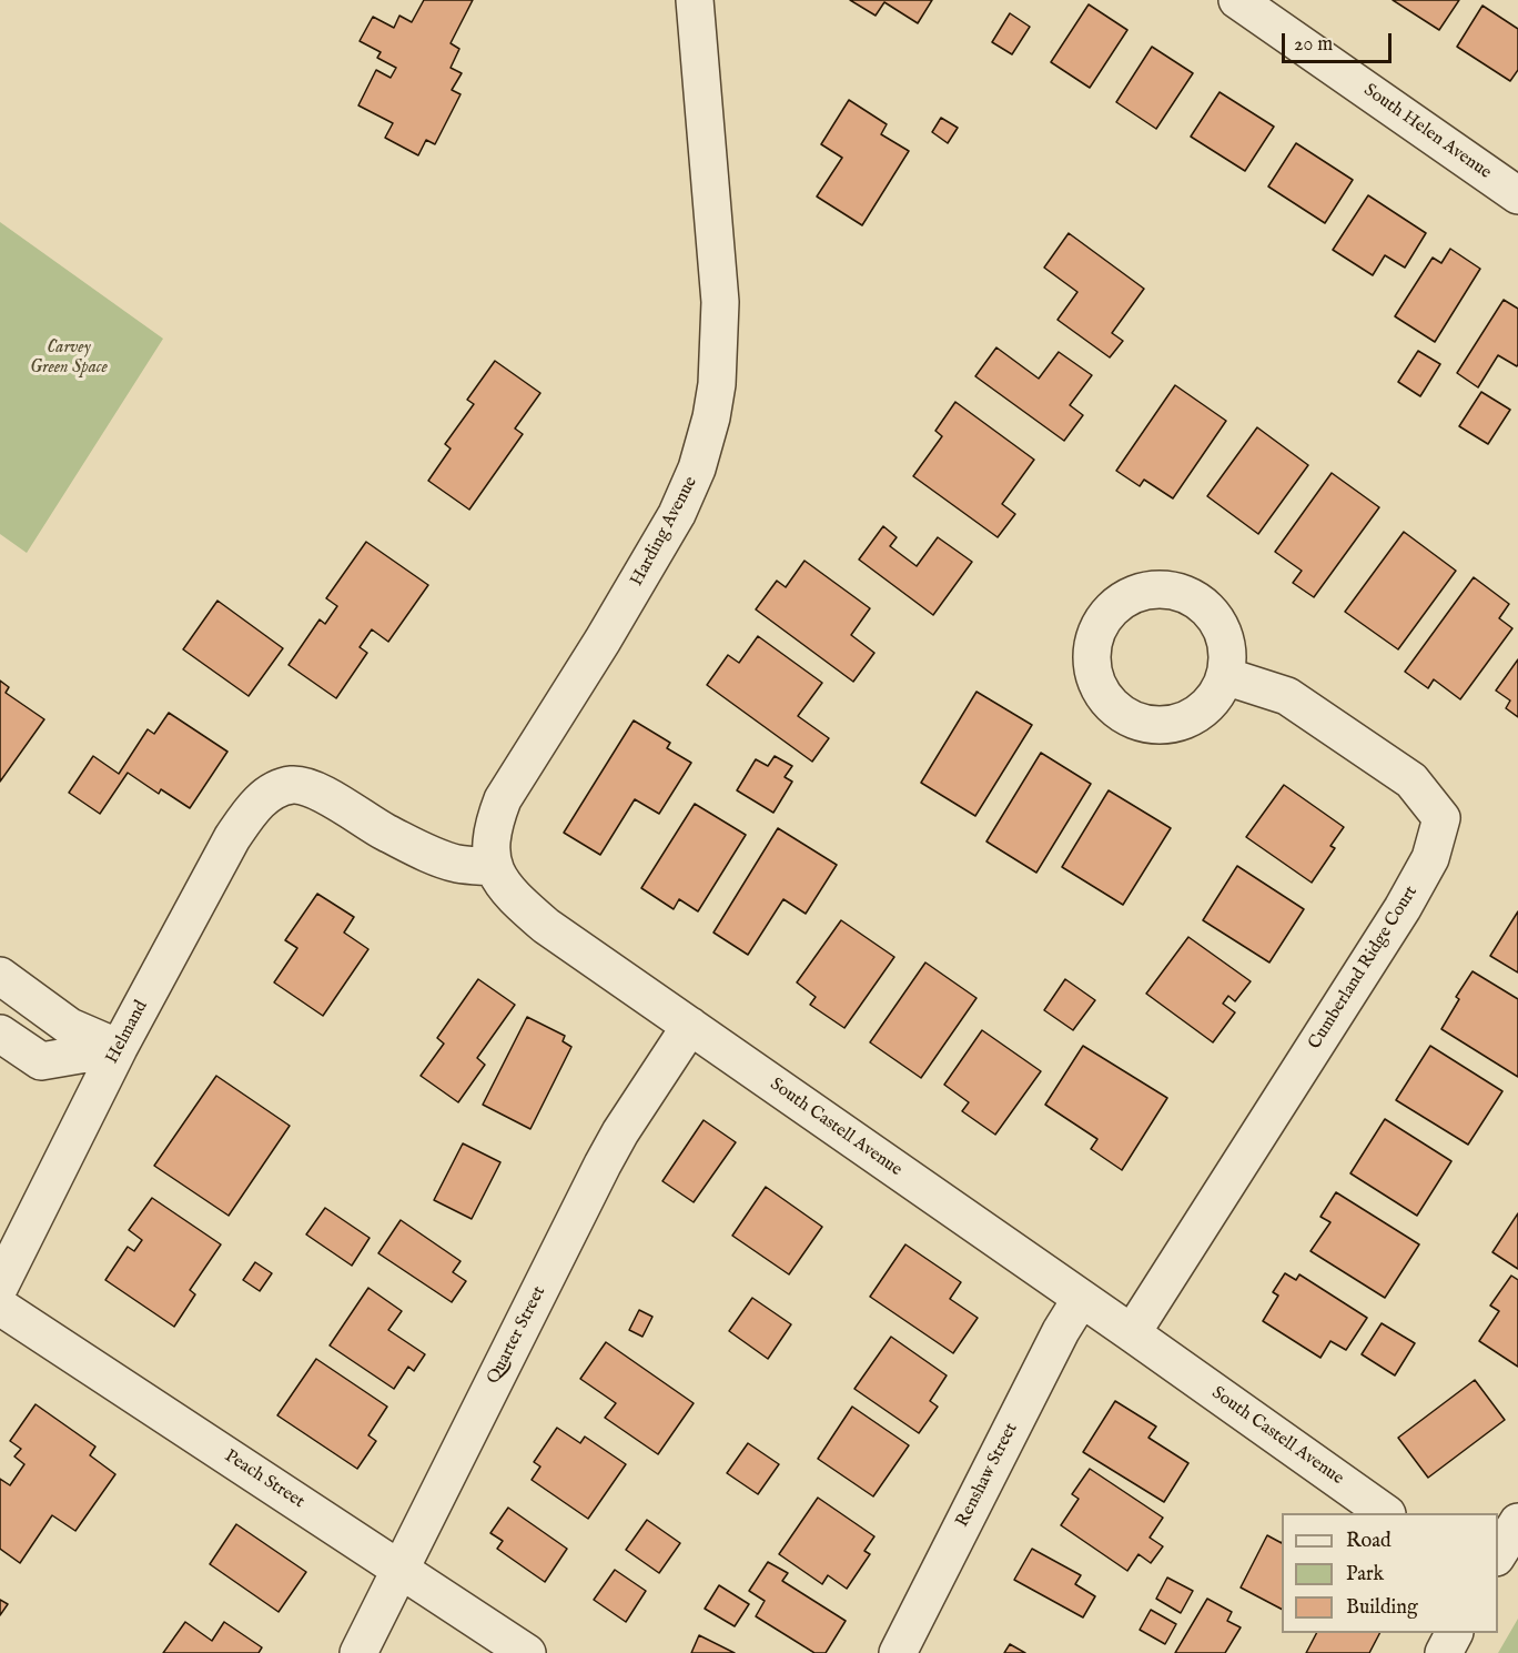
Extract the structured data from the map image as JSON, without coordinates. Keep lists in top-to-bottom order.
{
  "streets": {
    "street": [
      "South Helen Avenue",
      "Harding Avenue",
      "Cumberland Ridge Court",
      "Helmand",
      "South Castell Avenue",
      "Quarter Street",
      "Renshaw Street",
      "Peach Street"
    ]
  },
  "crossings": [
    ["Harding Avenue", "Helmand"],
    ["Harding Avenue", "South Castell Avenue"],
    ["Cumberland Ridge Court", "South Castell Avenue"],
    ["Helmand", "South Castell Avenue"],
    ["South Castell Avenue", "Quarter Street"],
    ["South Castell Avenue", "Renshaw Street"],
    ["Quarter Street", "Peach Street"]
  ],
  "parks": ["Carvey Green Space"],
  "legend": ["Road", "Park", "Building"],
  "scale_bar": "20 m"
}
